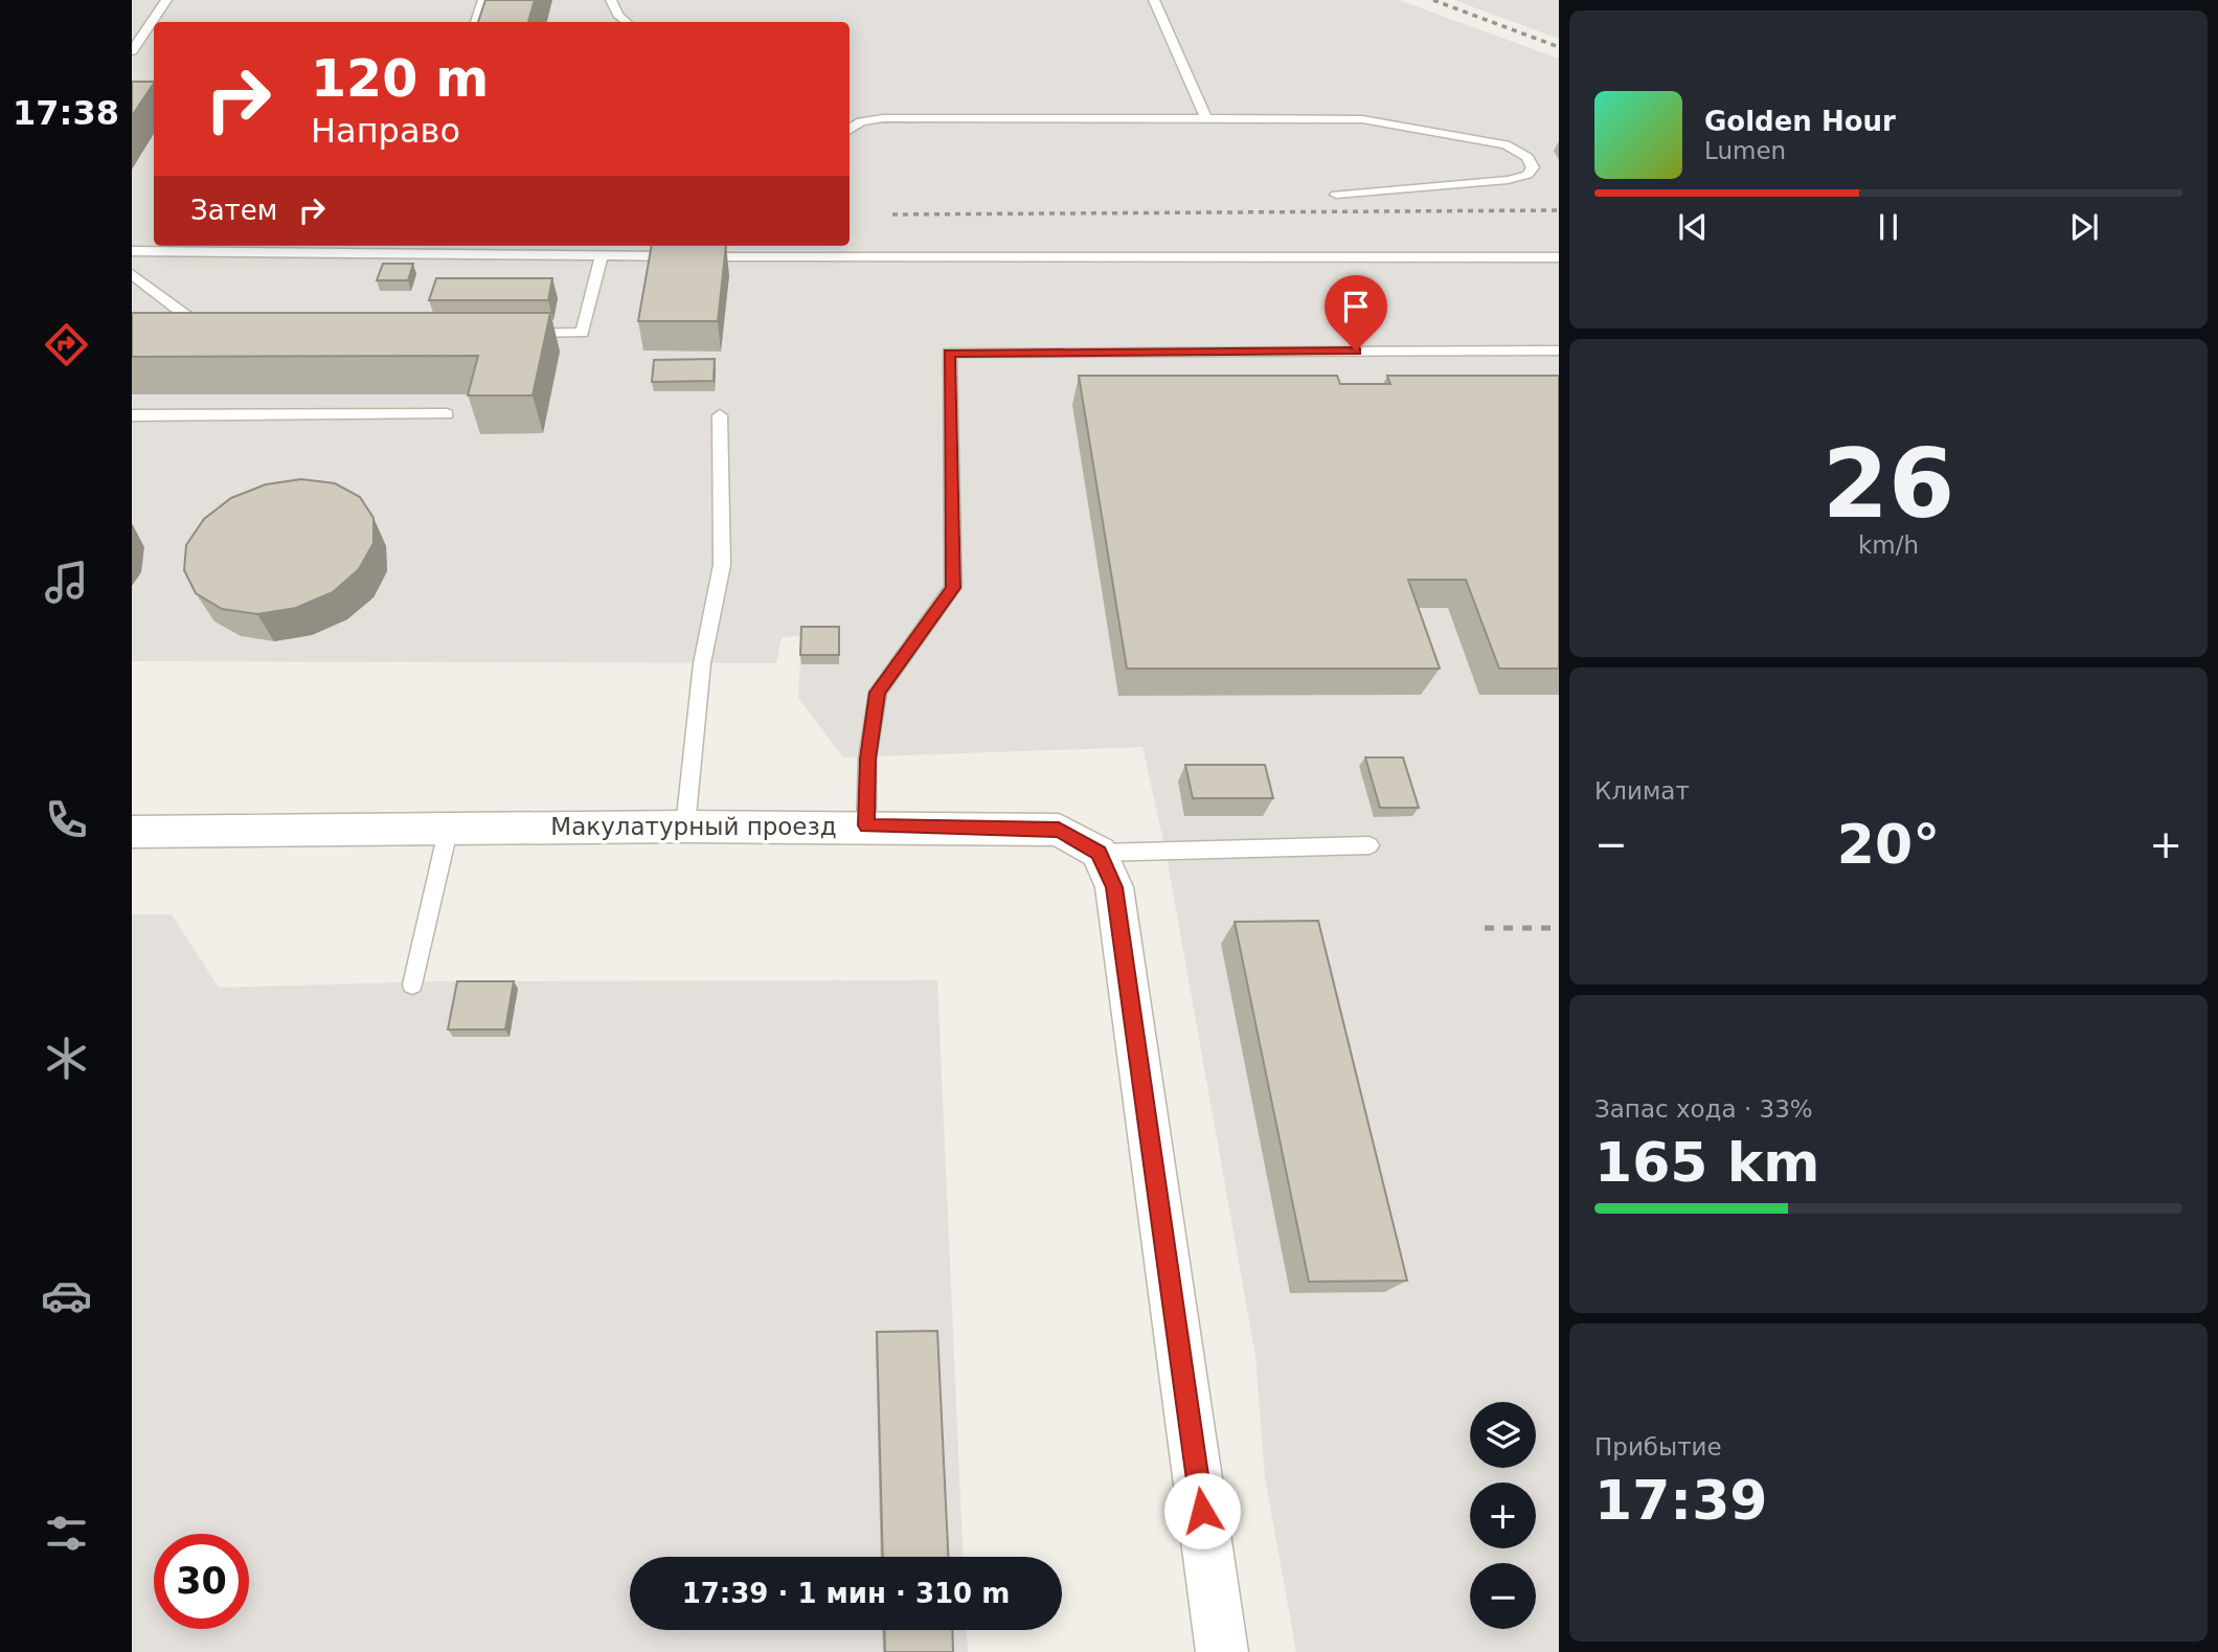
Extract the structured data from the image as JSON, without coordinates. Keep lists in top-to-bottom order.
{
  "streets": {
    "street": ["Макулатурный проезд"]
  },
  "page": {
    "tabs": "17:38",
    "turn": ["120 m", "Направо"],
    "song": ["Golden Hour", "Lumen"],
    "then": "Затем",
    "tile": [
      ["26", "km/h"],
      "Климат",
      ["Запас хода · 33%", "165 km"],
      ["Прибытие", "17:39"]
    ],
    "heat": ["−", "20°", "+"],
    "map_buttons": ["+", "−"],
    "limit": "30",
    "trip": "17:39 · 1 мин · 310 m"
  }
}
